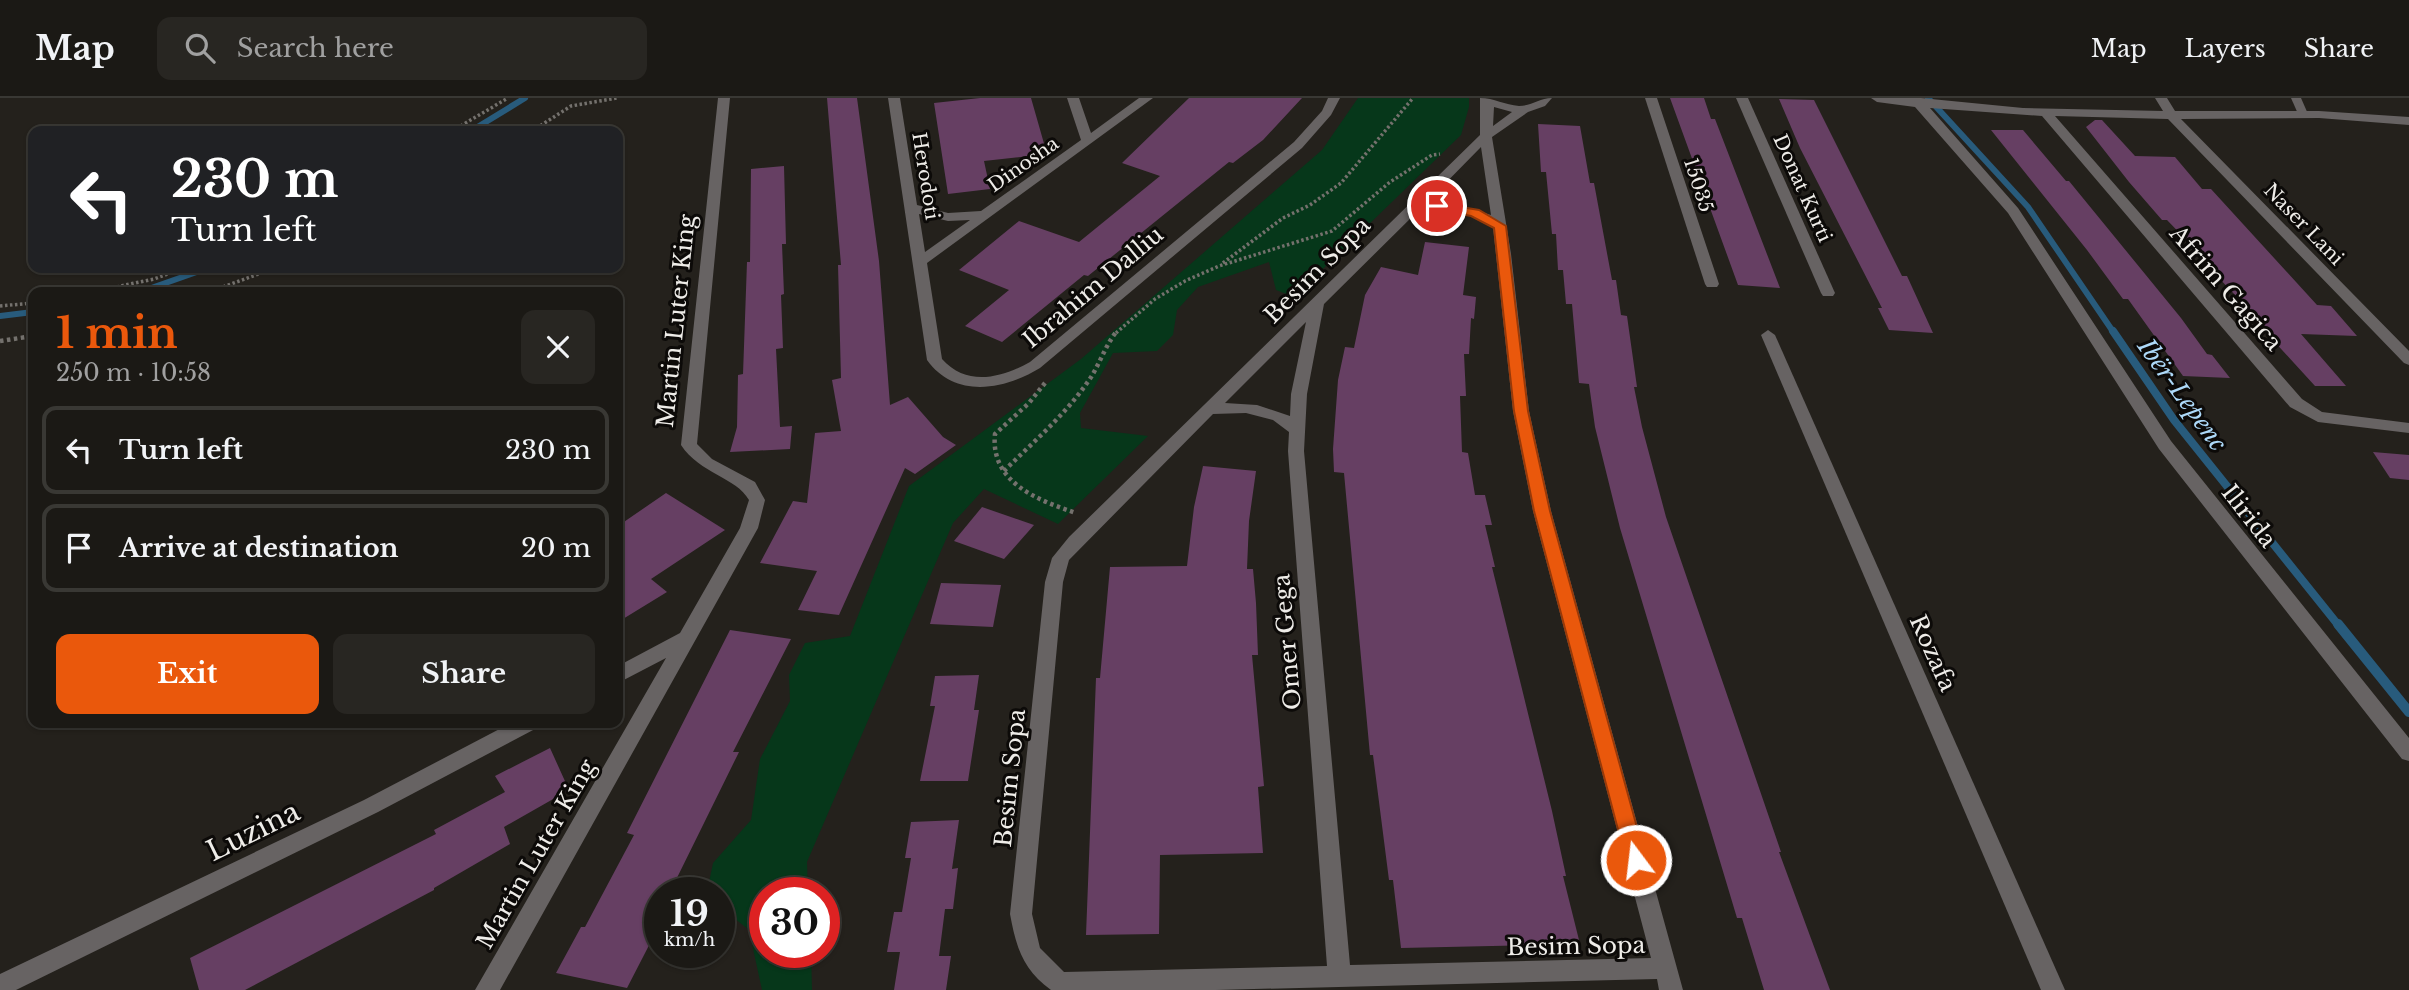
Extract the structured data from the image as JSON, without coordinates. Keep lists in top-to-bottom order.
{
  "streets": {
    "street": [
      "Dinosha",
      "Herodoti",
      "15035",
      "Donat Kurti",
      "Naser Lani",
      "Besim Sopa",
      "Ibrahim Dalliu",
      "Afrim Gagica",
      "Martin Luter King",
      "Ilirida",
      "Omer Gega",
      "Rozafa",
      "Luzina"
    ]
  },
  "crossings": [
    ["Dinosha", "Herodoti"],
    ["Dinosha", "Ibrahim Dalliu"],
    ["Herodoti", "Ibrahim Dalliu"],
    ["Besim Sopa", "Omer Gega"]
  ],
  "water": ["Ibër-Lepenc"],
  "page": {
    "header": "Map",
    "search": "Search here",
    "nav": ["Map", "Layers", "Share"],
    "turn": ["230 m", "Turn left"],
    "heading": ["1 min", "250 m · 10:58"],
    "list": [
      {
        "name": "Turn left",
        "value": "230 m"
      },
      {
        "name": "Arrive at destination",
        "value": "20 m"
      }
    ],
    "buttons": ["Exit", "Share"],
    "speed": "19 km/h",
    "limit": "30"
  }
}
